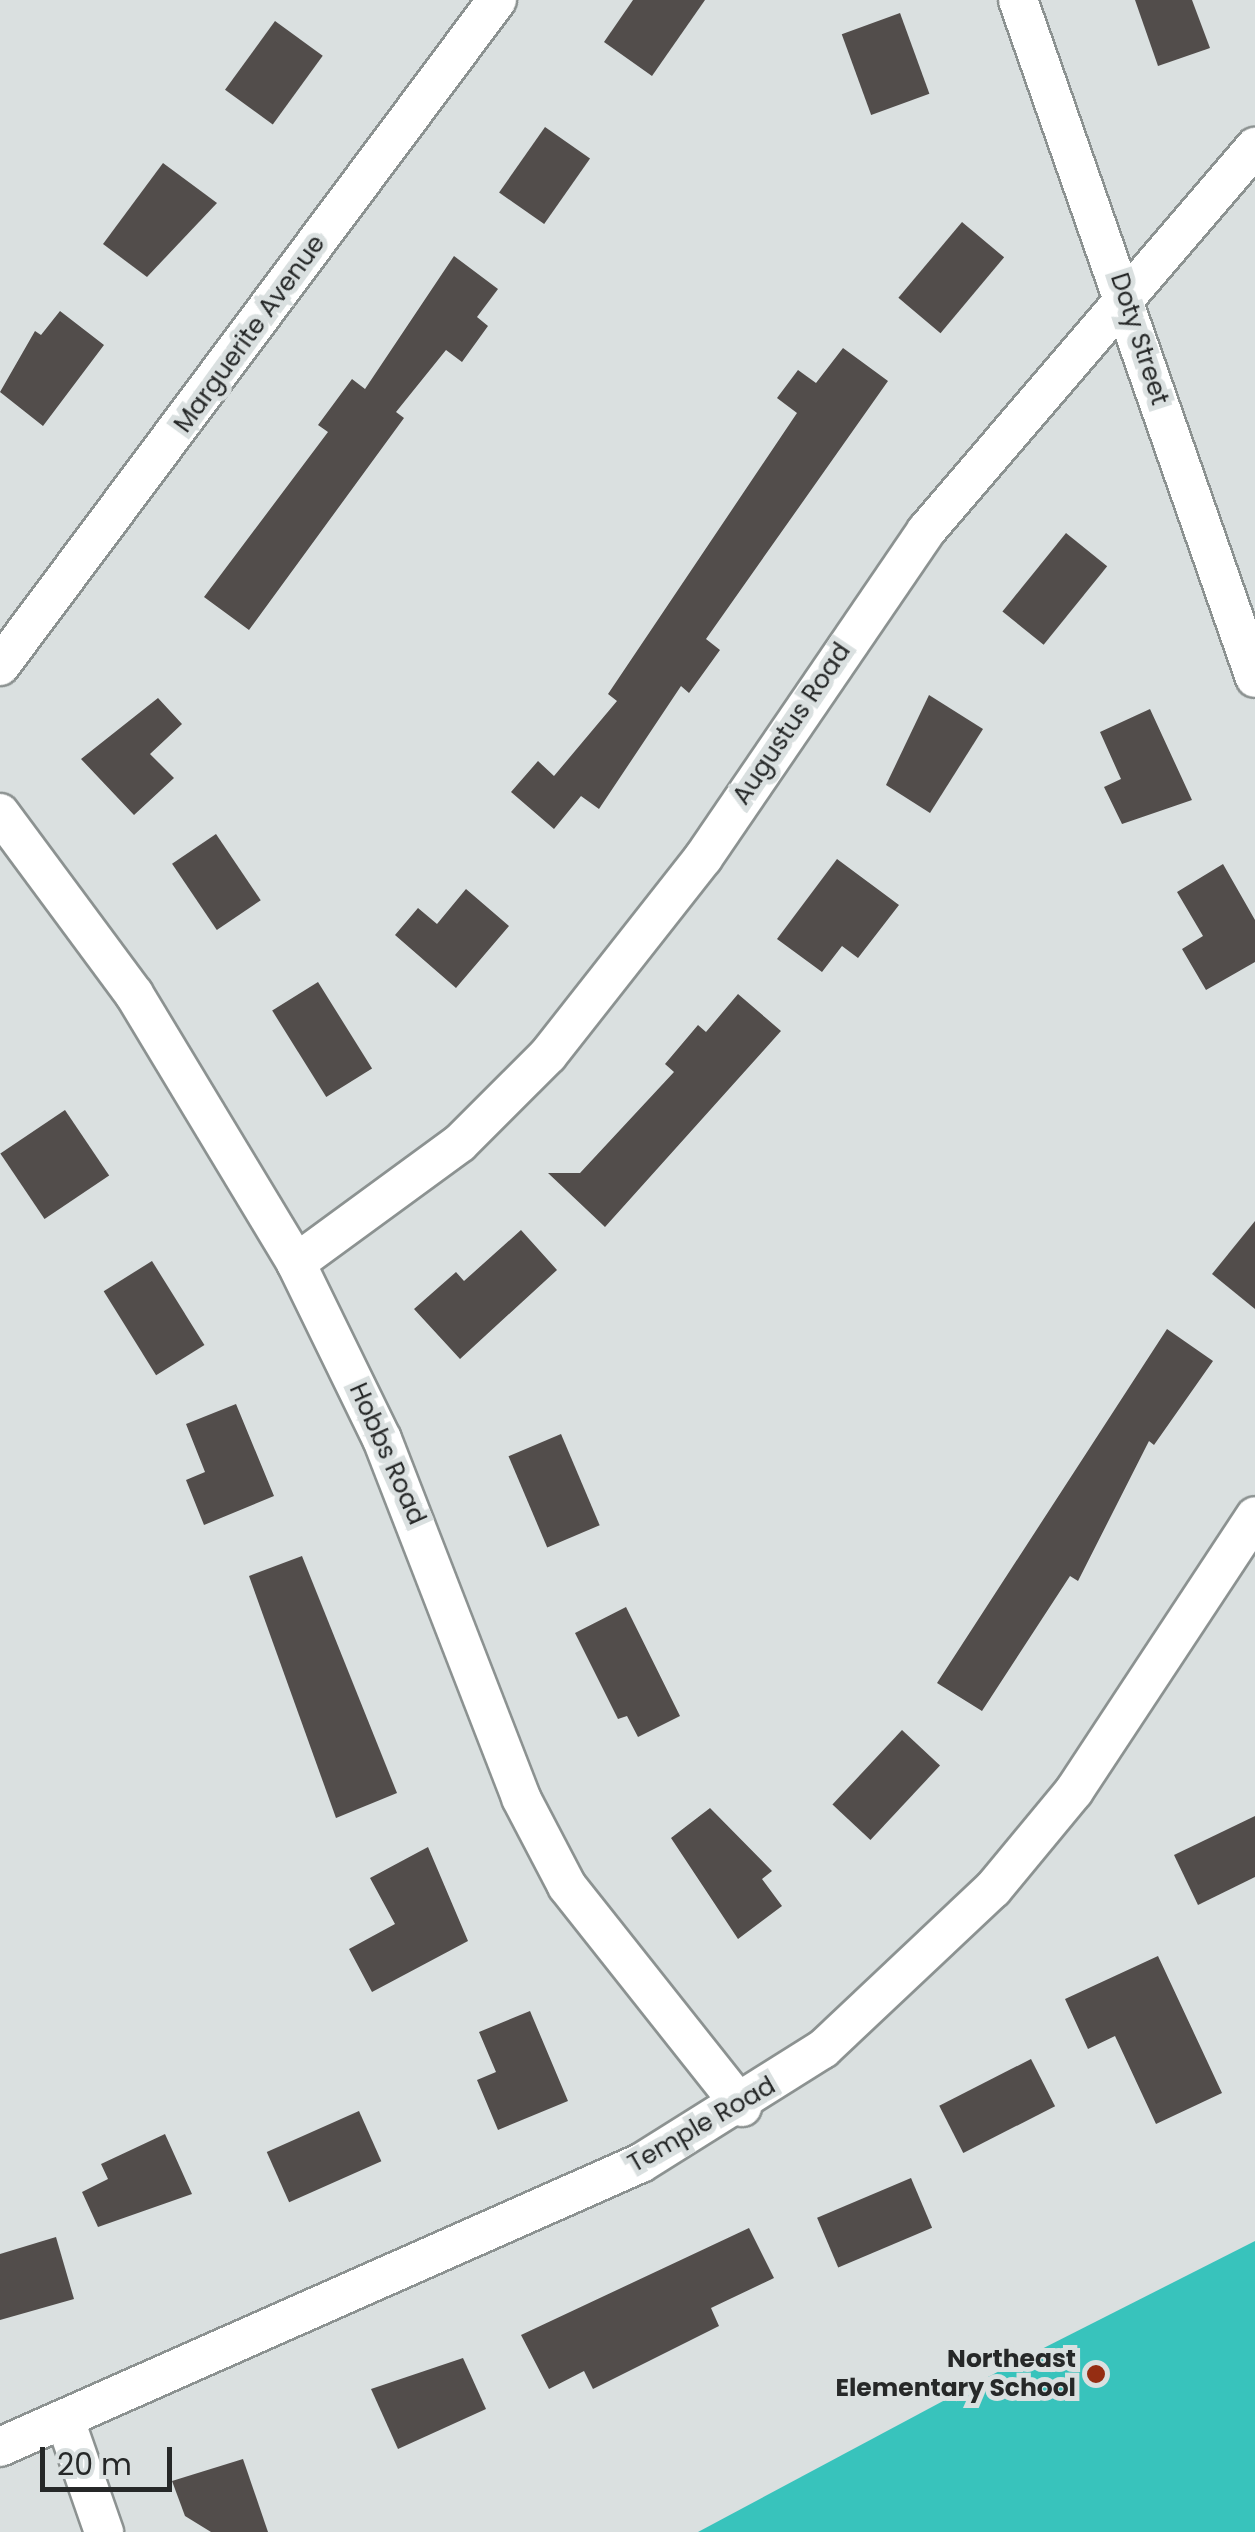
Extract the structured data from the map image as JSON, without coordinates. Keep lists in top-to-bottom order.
{
  "streets": {
    "street": [
      "Marguerite Avenue",
      "Doty Street",
      "Augustus Road",
      "Hobbs Road",
      "Temple Road"
    ]
  },
  "crossings": [
    ["Doty Street", "Augustus Road"],
    ["Augustus Road", "Hobbs Road"],
    ["Hobbs Road", "Temple Road"]
  ],
  "places": ["Northeast Elementary School"],
  "scale_bar": "20 m"
}
